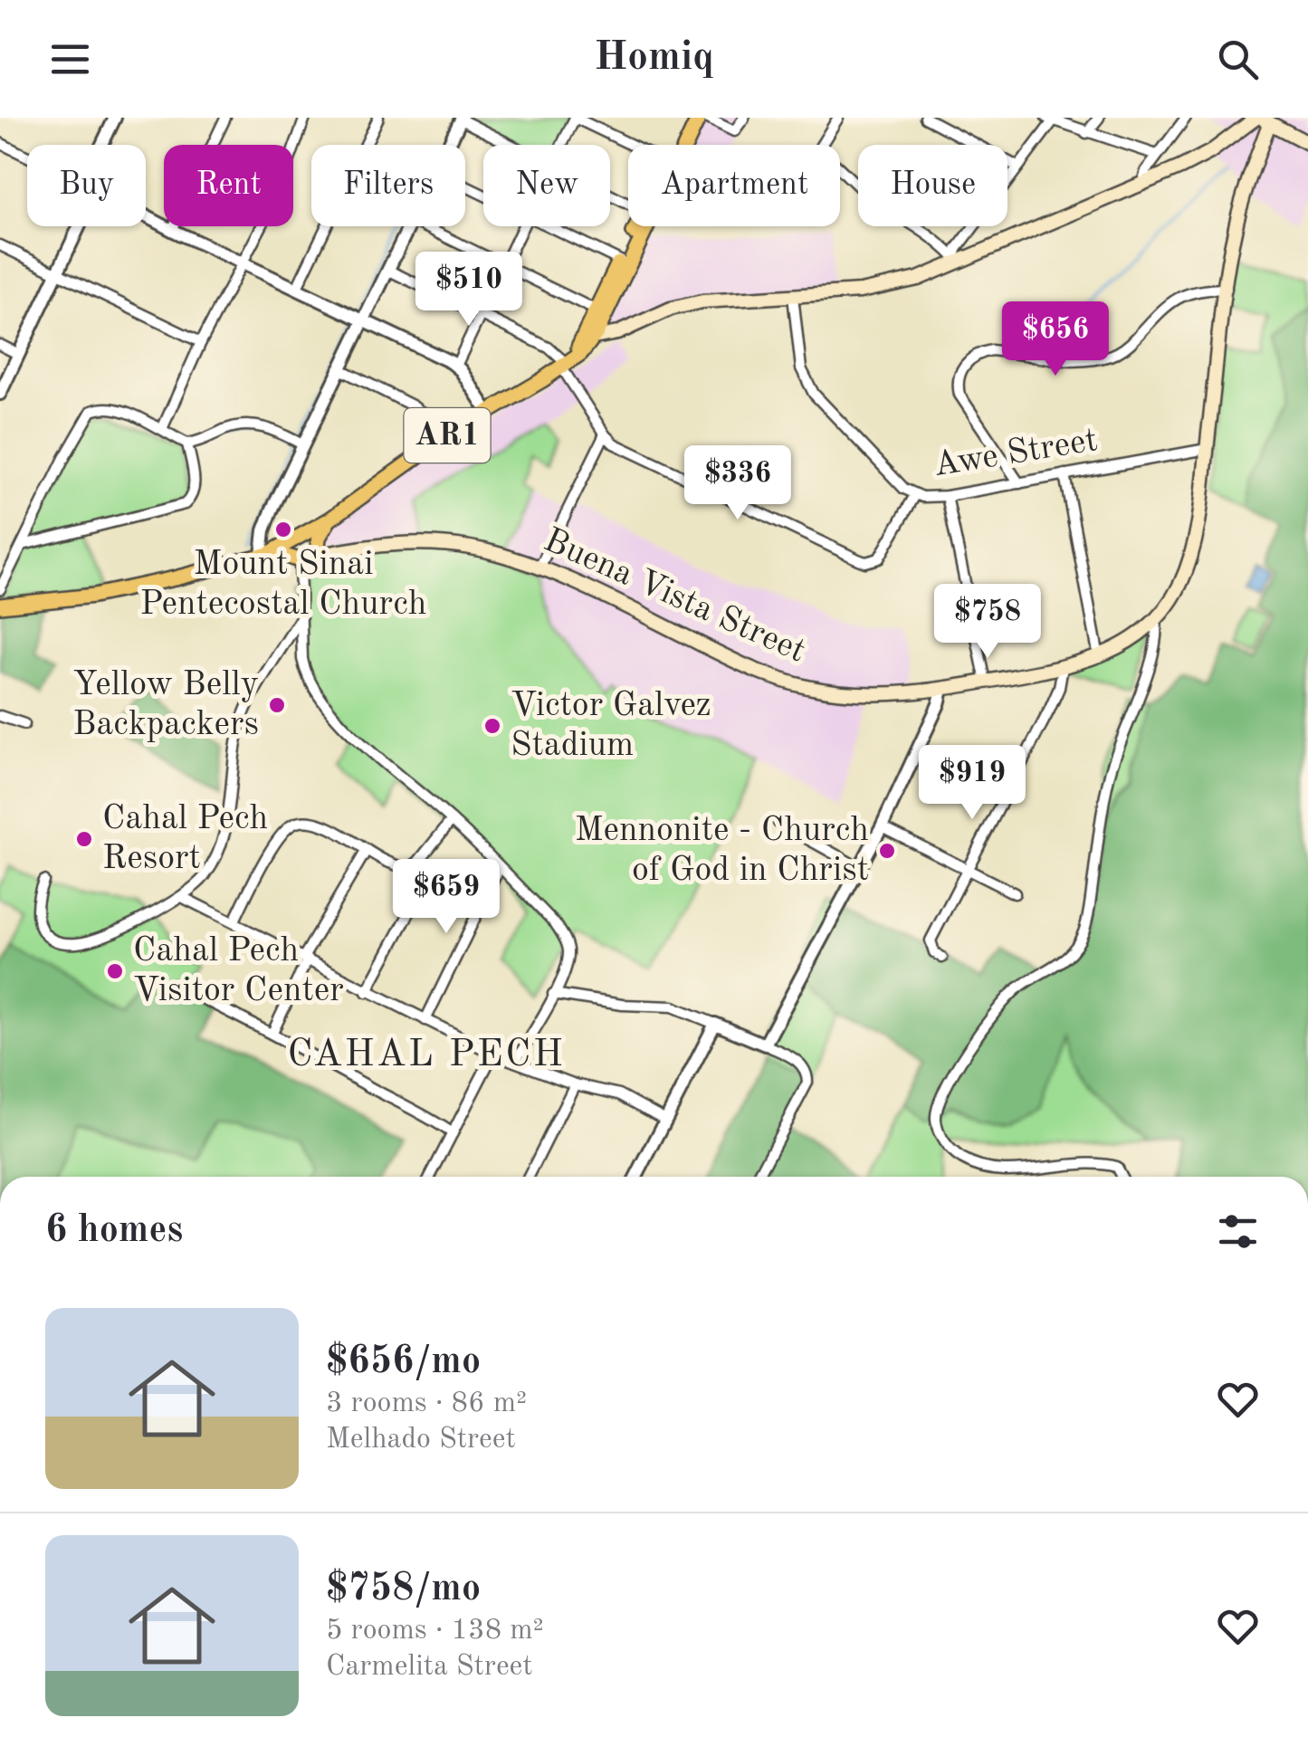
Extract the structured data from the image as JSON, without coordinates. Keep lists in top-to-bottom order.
{
  "streets": {
    "highway": ["AR1"],
    "main road": ["Buena Vista Street"],
    "street": ["Awe Street"]
  },
  "crossings": [
    ["AR1", "Buena Vista Street"],
    ["Awe Street", "Buena Vista Street"]
  ],
  "districts": ["CAHAL PECH"],
  "places": [
    "Mount Sinai Pentecostal Church",
    "Yellow Belly Backpackers",
    "Victor Galvez Stadium",
    "Cahal Pech Resort",
    "Mennonite - Church of God in Christ",
    "Cahal Pech Visitor Center"
  ],
  "page": {
    "header": "Homiq",
    "chip": [
      "Buy",
      "Rent",
      "Filters",
      "New",
      "Apartment",
      "House"
    ],
    "price": [
      "$510",
      "$656",
      "$336",
      "$758",
      "$919",
      "$659"
    ],
    "heading": "6 homes",
    "list": [
      {
        "name": "$656/mo",
        "note": "3 rooms · 86 m² · Melhado Street"
      },
      {
        "name": "$758/mo",
        "note": "5 rooms · 138 m² · Carmelita Street"
      }
    ]
  }
}
